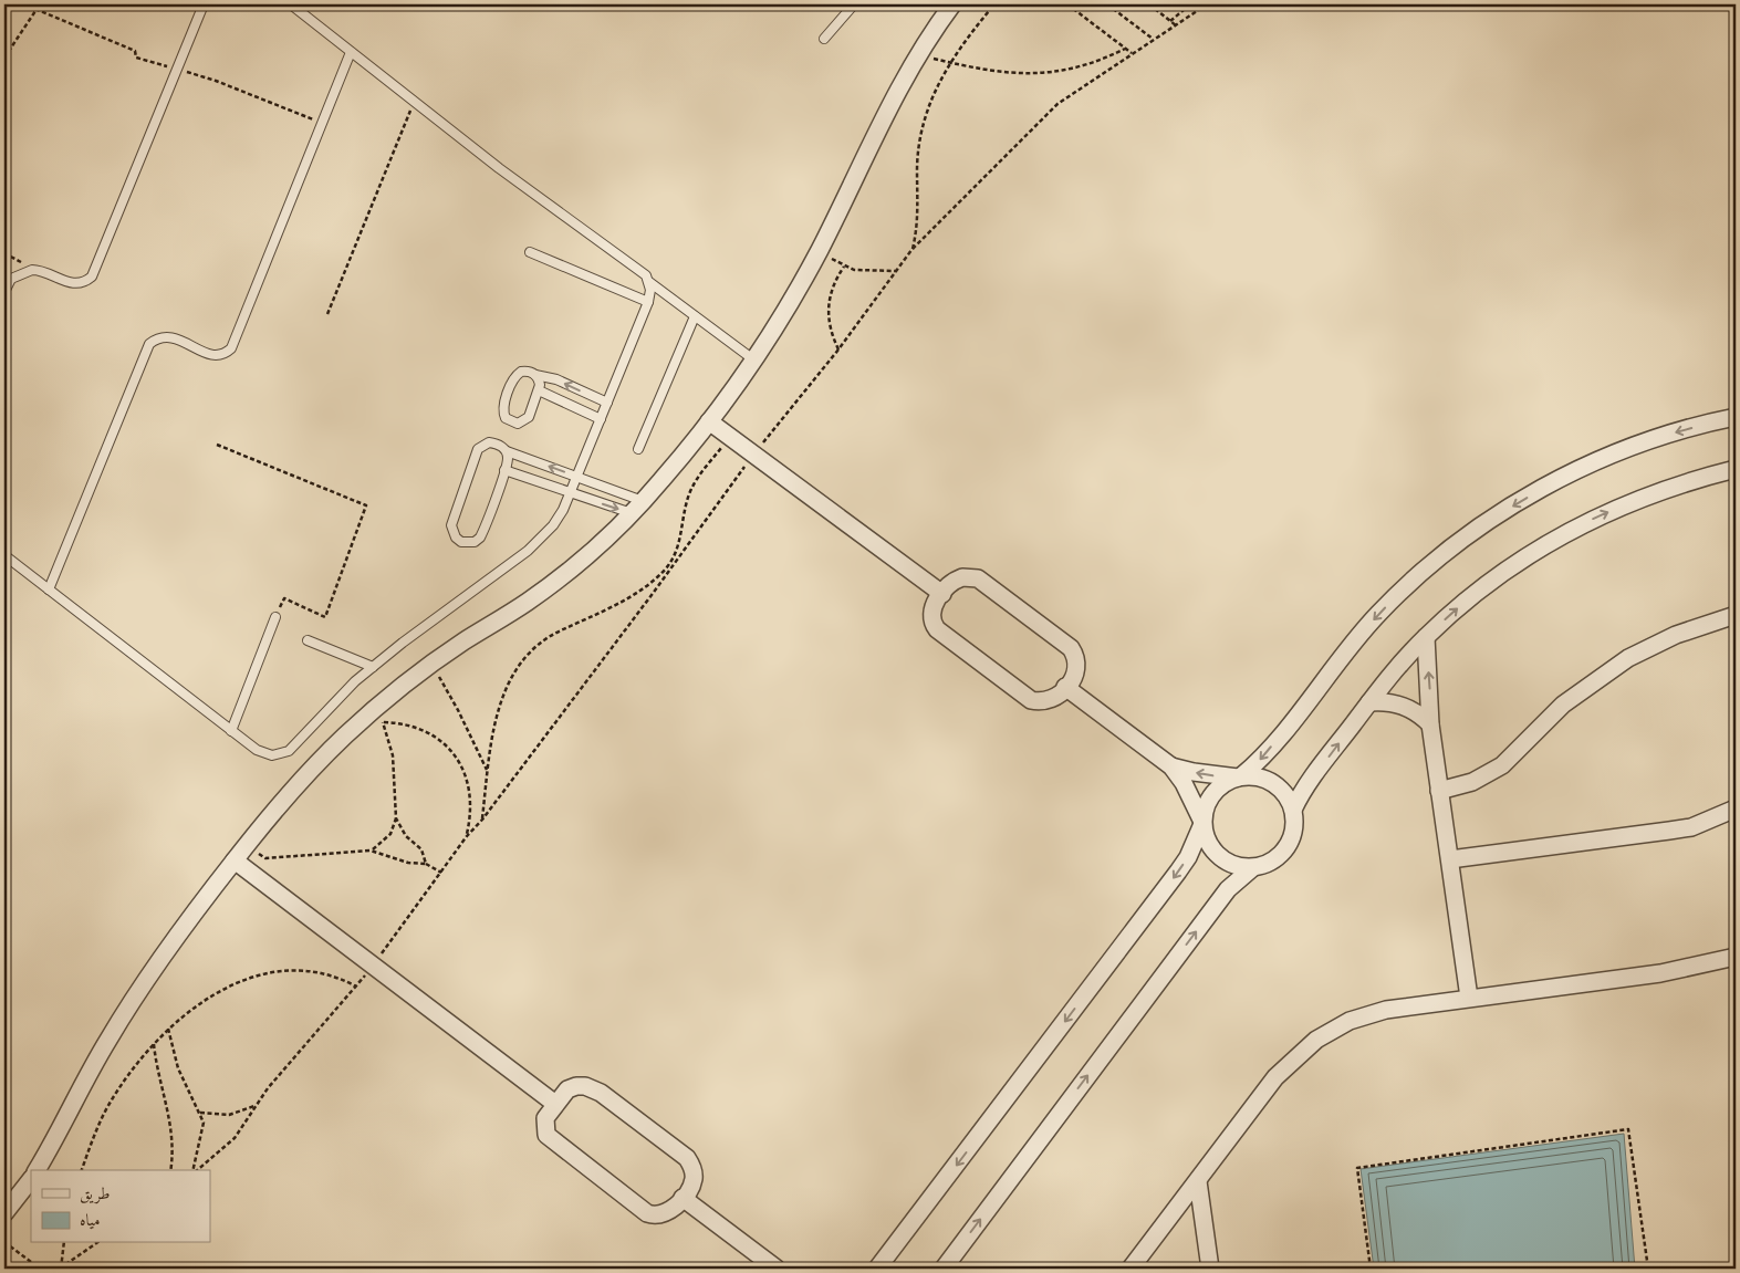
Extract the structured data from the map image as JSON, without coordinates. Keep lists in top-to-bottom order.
{
  "legend": ["طريق", "مياه"]
}
